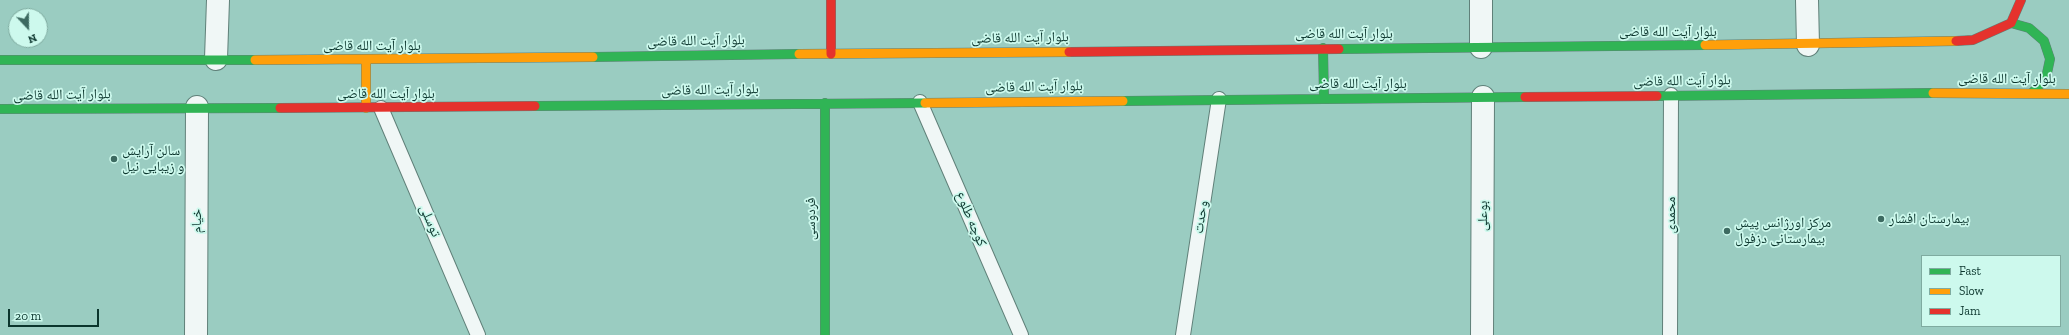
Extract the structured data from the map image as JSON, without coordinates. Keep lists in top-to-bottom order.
{
  "streets": {
    "main road": ["بلوار آیت ‌الله قاضی", "بلوار آیت‌ الله قاضی", "فردوسی"],
    "street": ["بوعلی", "خیام"],
    "lane": [
      "محمدی",
      "وحدت",
      "کوچه طلوع",
      "توسلی"
    ]
  },
  "crossings": [
    ["بلوار آیت‌ الله قاضی", "محمدی"],
    ["بلوار آیت‌ الله قاضی", "بوعلی"],
    ["بلوار آیت‌ الله قاضی", "وحدت"],
    ["بلوار آیت‌ الله قاضی", "فردوسی"],
    ["بلوار آیت‌ الله قاضی", "کوچه طلوع"],
    ["بلوار آیت‌ الله قاضی", "خیام"],
    ["بلوار آیت‌ الله قاضی", "توسلی"]
  ],
  "places": ["سالن آرایش و زیبایی نیل", "بیمارستان افشار", "مرکز اورژانس پیش بیمارستانی دزفول"],
  "legend": ["Fast", "Slow", "Jam"],
  "scale_bar": "20 m",
  "north": "bottom"
}
